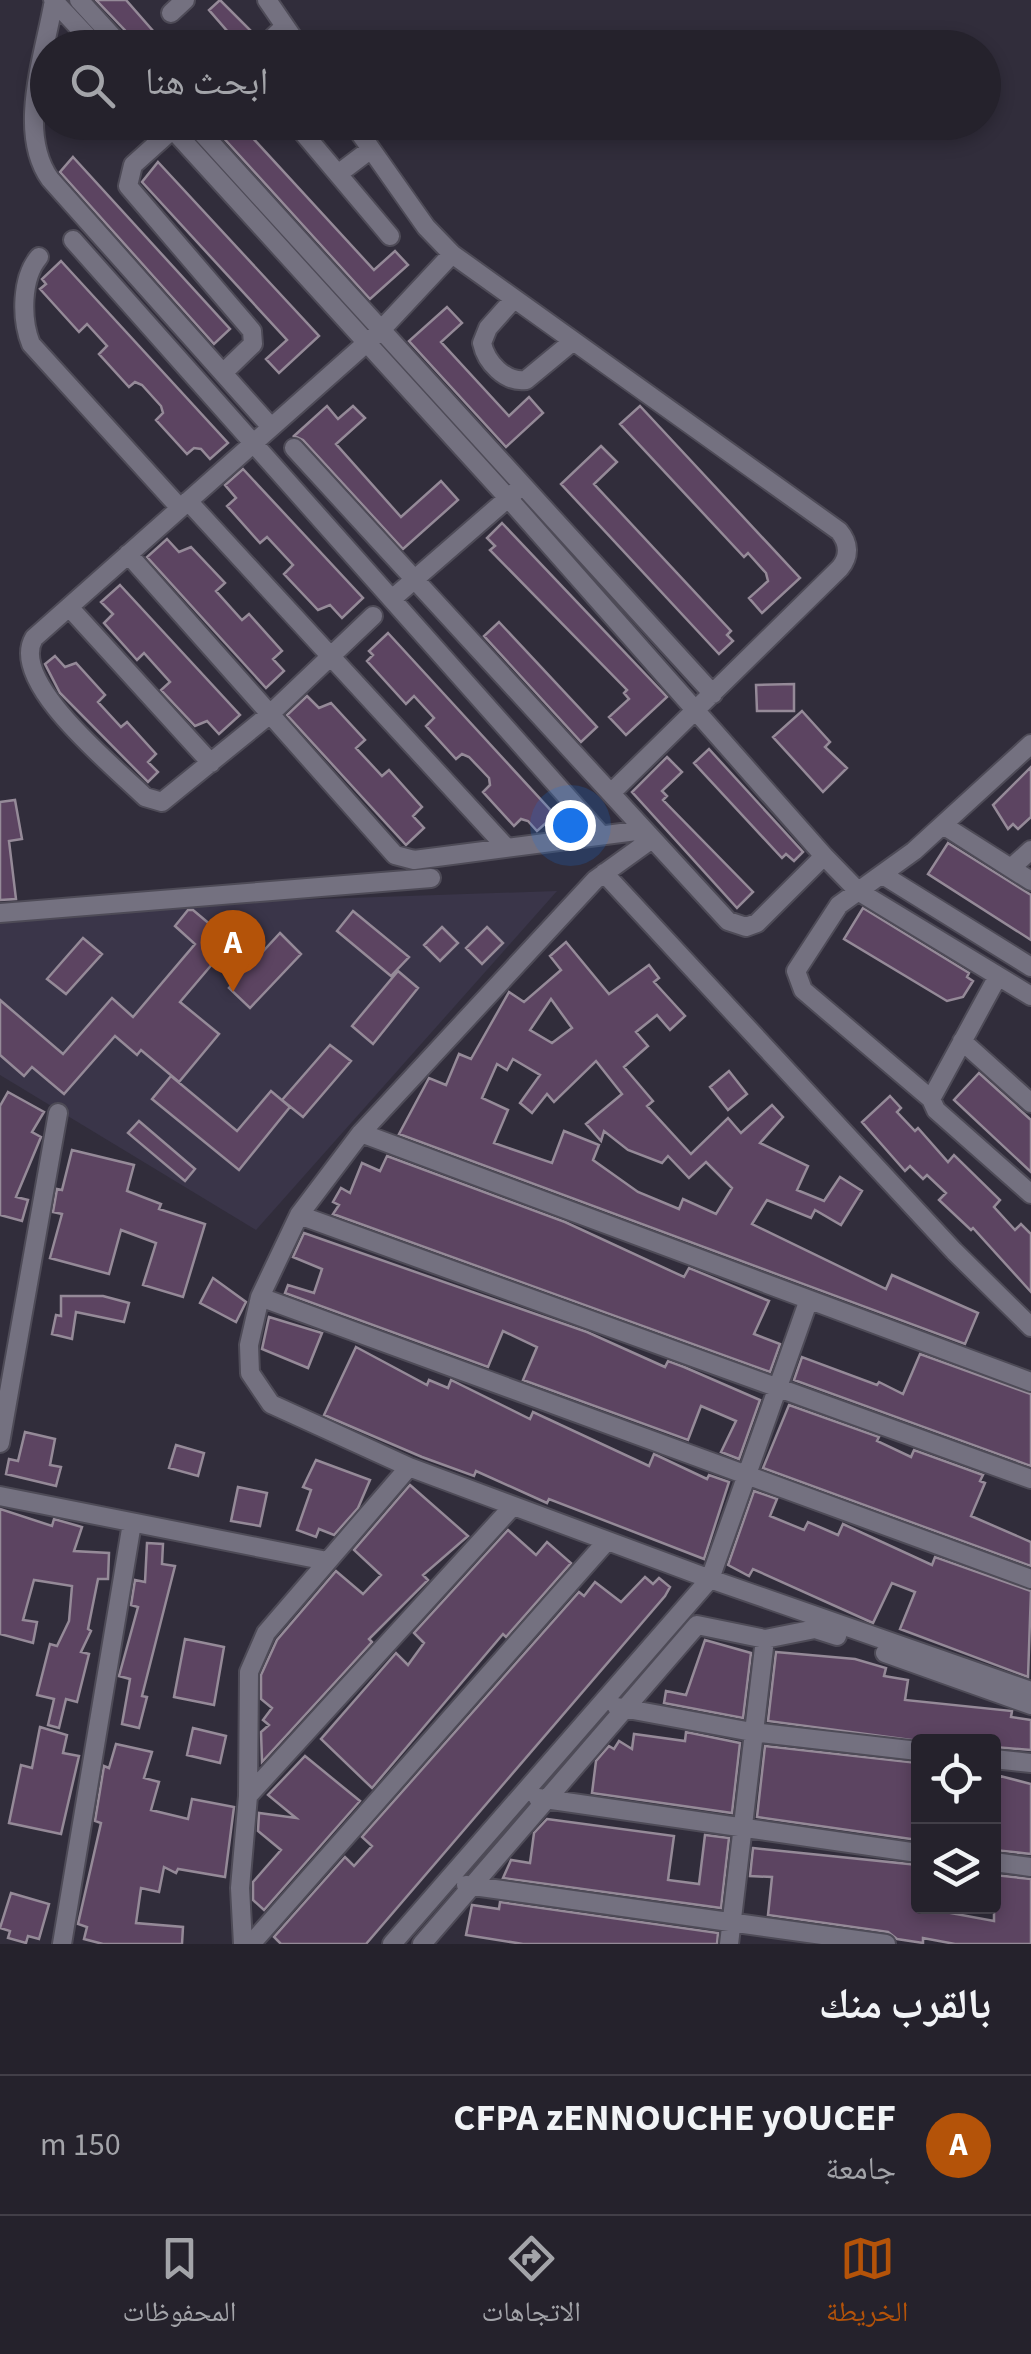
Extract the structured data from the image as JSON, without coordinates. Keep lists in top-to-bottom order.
{
  "page": {
    "search": "ابحث هنا",
    "pins": "A",
    "heading": "بالقرب منك",
    "list": [
      {
        "mark": "A",
        "name": "CFPA zENNOUCHE yOUCEF",
        "note": "جامعة",
        "value": "150 m"
      }
    ],
    "nav": ["الخريطة", "الاتجاهات", "المحفوظات"]
  }
}
